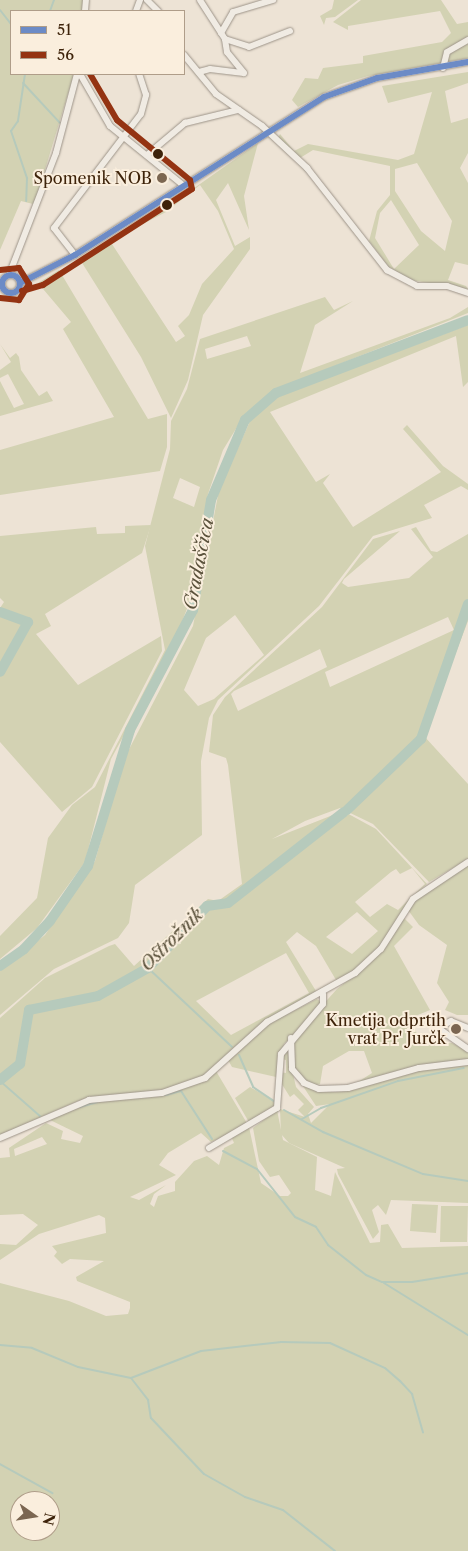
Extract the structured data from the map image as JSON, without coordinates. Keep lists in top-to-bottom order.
{
  "water": ["Gradaščica", "Ostrožnik"],
  "places": ["Spomenik NOB", "Kmetija odprtih vrat Pr' Jurčk"],
  "lines": ["transit line 51", "transit line 56"],
  "legend": ["51", "56"],
  "north": "right"
}
